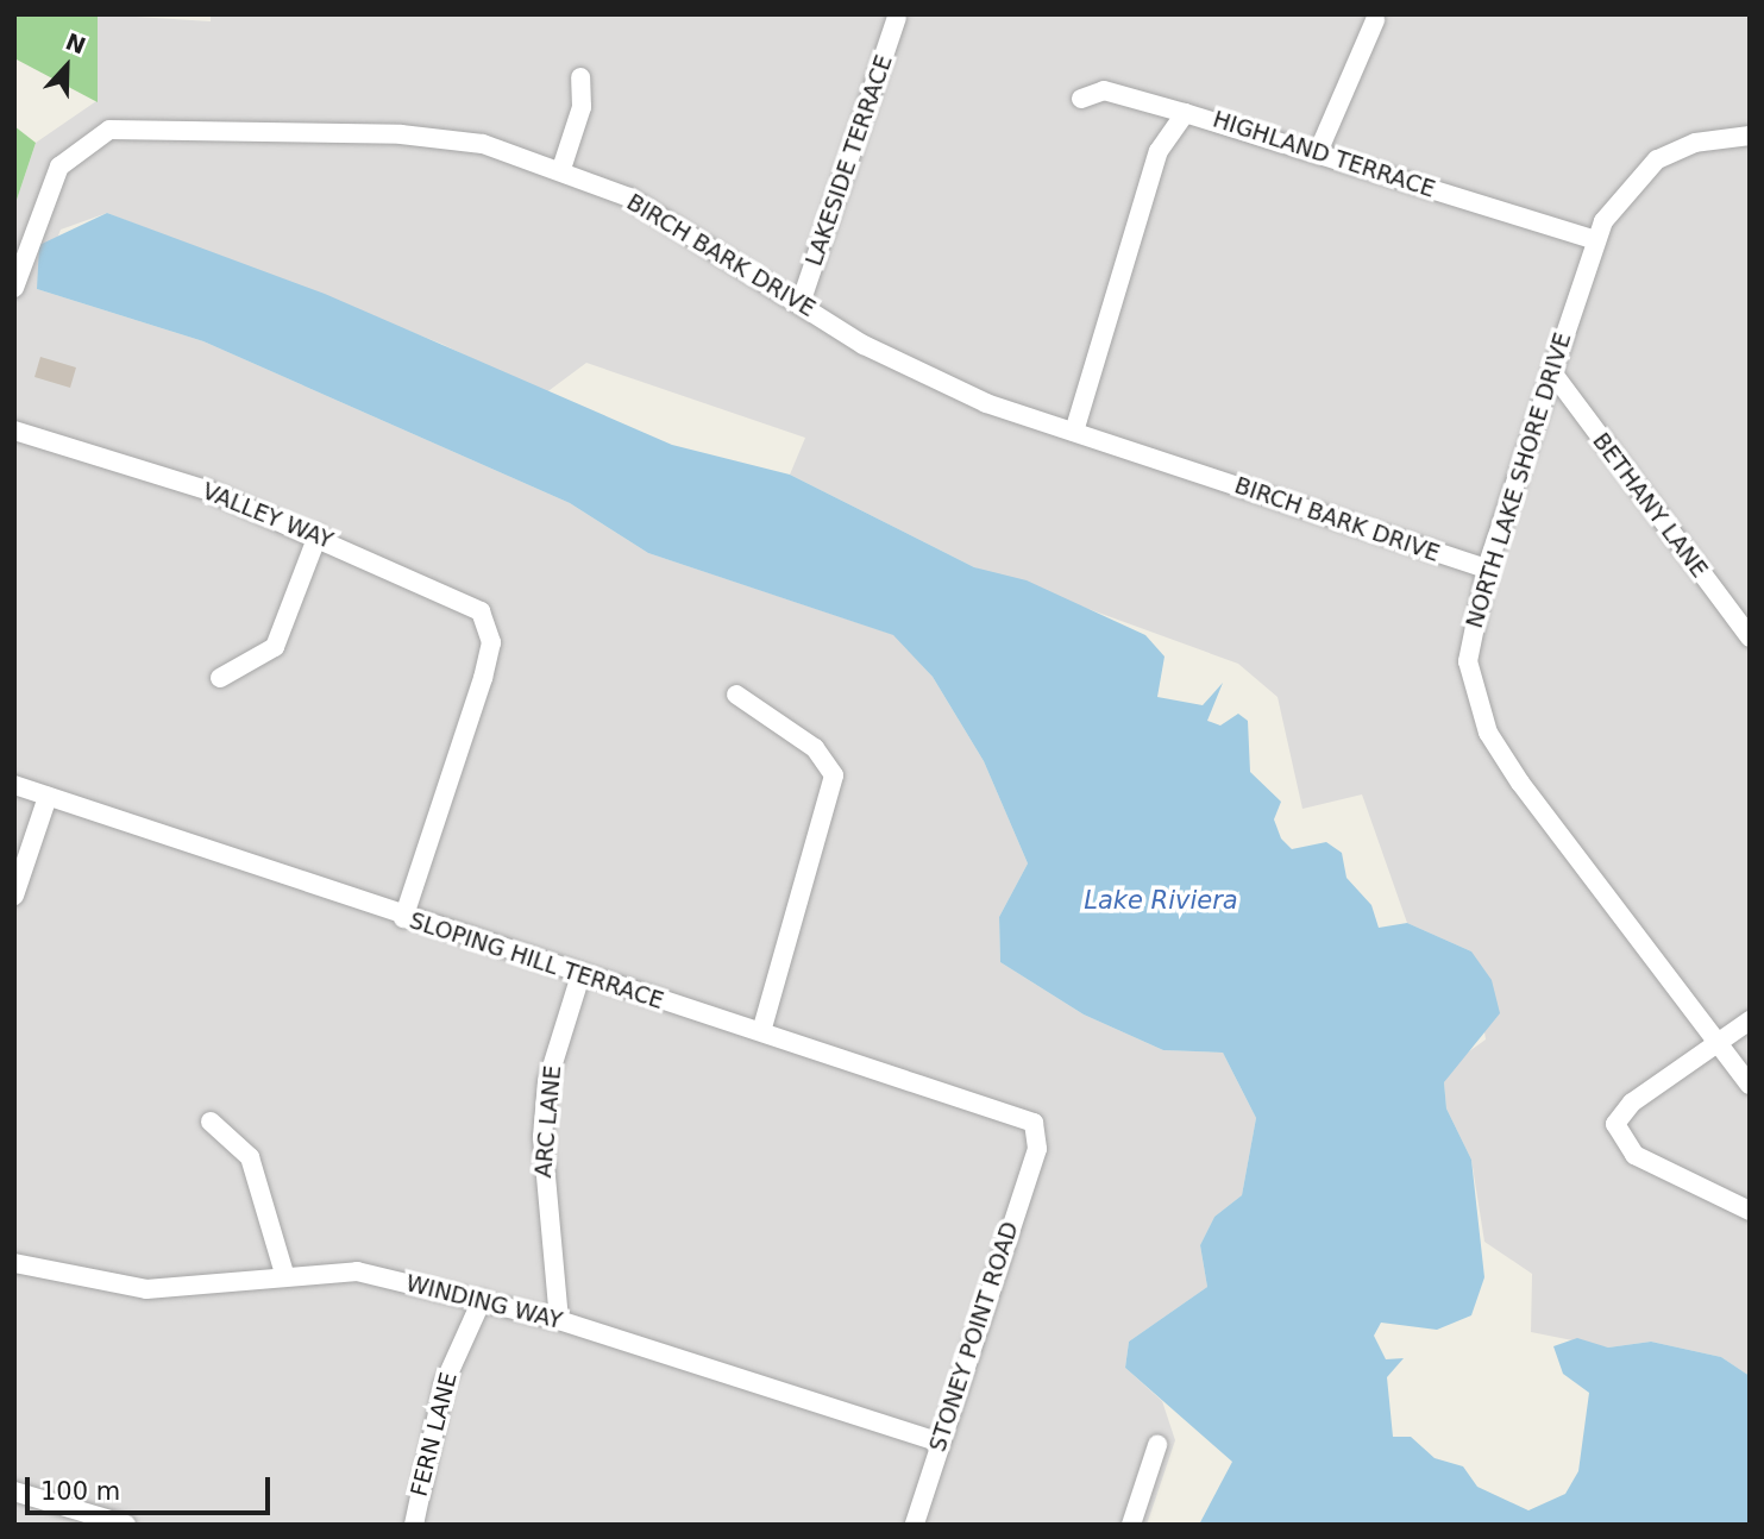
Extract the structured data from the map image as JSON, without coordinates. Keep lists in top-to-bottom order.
{
  "streets": {
    "street": [
      "HIGHLAND TERRACE",
      "LAKESIDE TERRACE",
      "BIRCH BARK DRIVE",
      "NORTH LAKE SHORE DRIVE",
      "BETHANY LANE",
      "VALLEY WAY",
      "SLOPING HILL TERRACE",
      "ARC LANE",
      "WINDING WAY",
      "STONEY POINT ROAD",
      "FERN LANE"
    ]
  },
  "crossings": [
    ["HIGHLAND TERRACE", "BIRCH BARK DRIVE"],
    ["HIGHLAND TERRACE", "NORTH LAKE SHORE DRIVE"],
    ["LAKESIDE TERRACE", "BIRCH BARK DRIVE"],
    ["BIRCH BARK DRIVE", "NORTH LAKE SHORE DRIVE"],
    ["NORTH LAKE SHORE DRIVE", "BETHANY LANE"],
    ["VALLEY WAY", "SLOPING HILL TERRACE"],
    ["SLOPING HILL TERRACE", "ARC LANE"],
    ["SLOPING HILL TERRACE", "STONEY POINT ROAD"],
    ["ARC LANE", "WINDING WAY"],
    ["WINDING WAY", "STONEY POINT ROAD"],
    ["WINDING WAY", "FERN LANE"]
  ],
  "water": ["Lake Riviera"],
  "scale_bar": "100 m",
  "north": "top"
}
